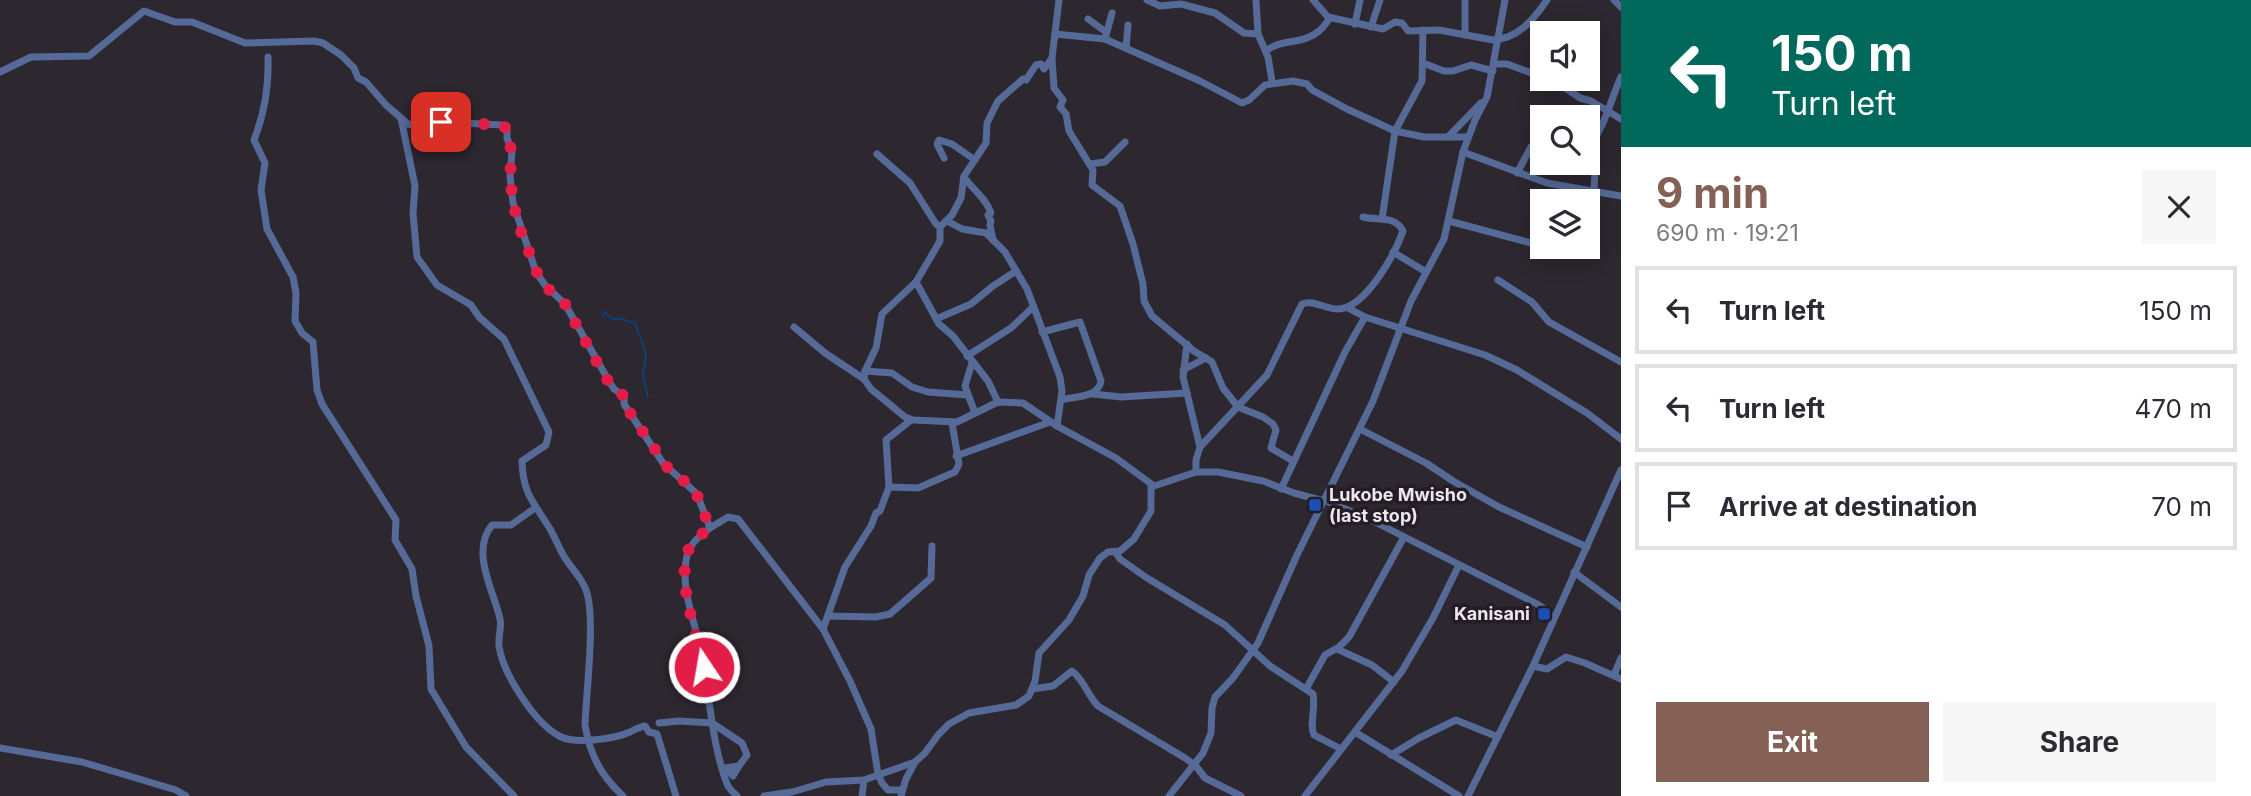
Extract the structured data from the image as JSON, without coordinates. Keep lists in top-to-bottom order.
{
  "places": {
    "transit": ["Lukobe Mwisho (last stop)", "Kanisani"]
  },
  "page": {
    "turn": ["150 m", "Turn left"],
    "heading": ["9 min", "690 m · 19:21"],
    "list": [
      {
        "name": "Turn left",
        "value": "150 m"
      },
      {
        "name": "Turn left",
        "value": "470 m"
      },
      {
        "name": "Arrive at destination",
        "value": "70 m"
      }
    ],
    "buttons": ["Exit", "Share"]
  }
}
